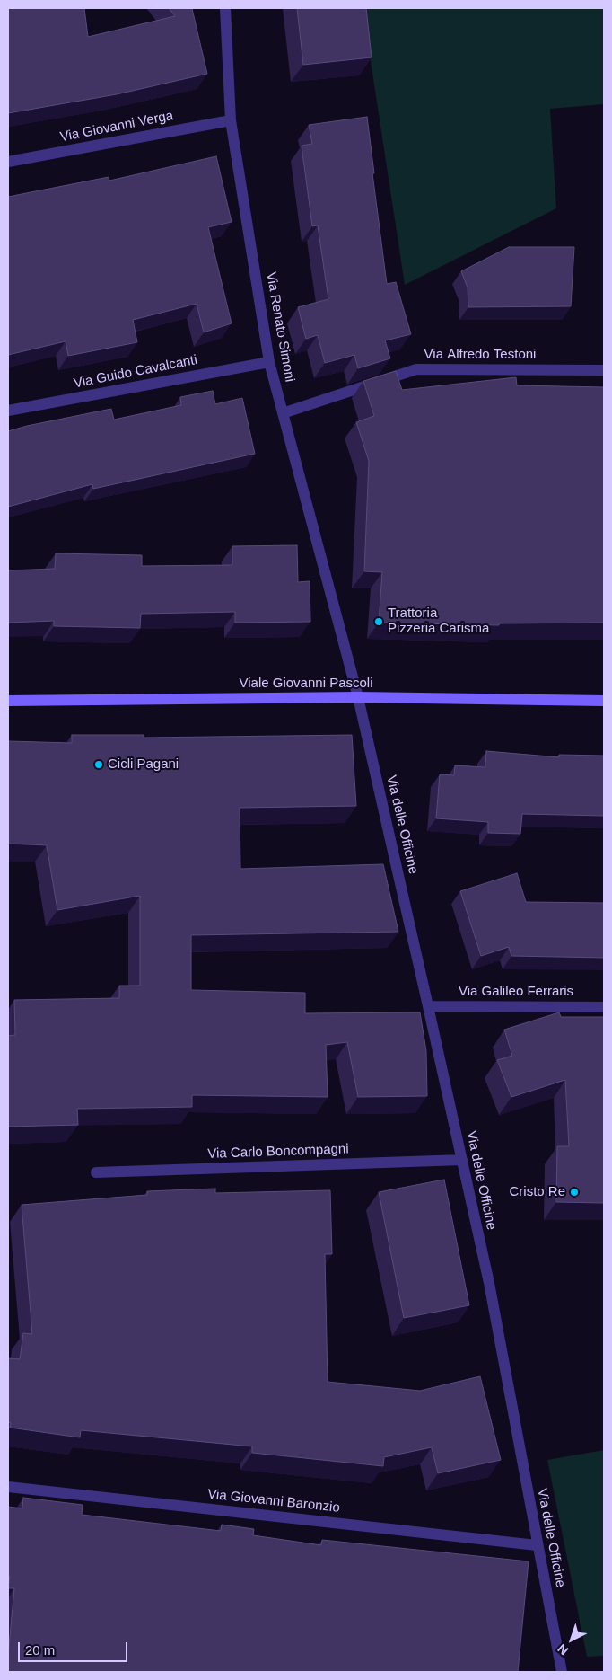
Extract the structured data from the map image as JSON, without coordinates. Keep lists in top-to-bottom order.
{
  "streets": {
    "street": [
      "Via Giovanni Verga",
      "Via Renato Simoni",
      "Via Alfredo Testoni",
      "Via Guido Cavalcanti",
      "Viale Giovanni Pascoli",
      "Via delle Officine",
      "Via Galileo Ferraris",
      "Via Carlo Boncompagni",
      "Via Giovanni Baronzio"
    ]
  },
  "crossings": [
    ["Via Giovanni Verga", "Via Renato Simoni"],
    ["Via Renato Simoni", "Via Alfredo Testoni"],
    ["Via Renato Simoni", "Via Guido Cavalcanti"],
    ["Via Renato Simoni", "Viale Giovanni Pascoli"],
    ["Via Renato Simoni", "Via delle Officine"],
    ["Viale Giovanni Pascoli", "Via delle Officine"],
    ["Via delle Officine", "Via Galileo Ferraris"],
    ["Via delle Officine", "Via Carlo Boncompagni"],
    ["Via delle Officine", "Via Giovanni Baronzio"]
  ],
  "places": ["Trattoria Pizzeria Carisma", "Cicli Pagani", "Cristo Re"],
  "scale_bar": "20 m",
  "north": "bottom left"
}
